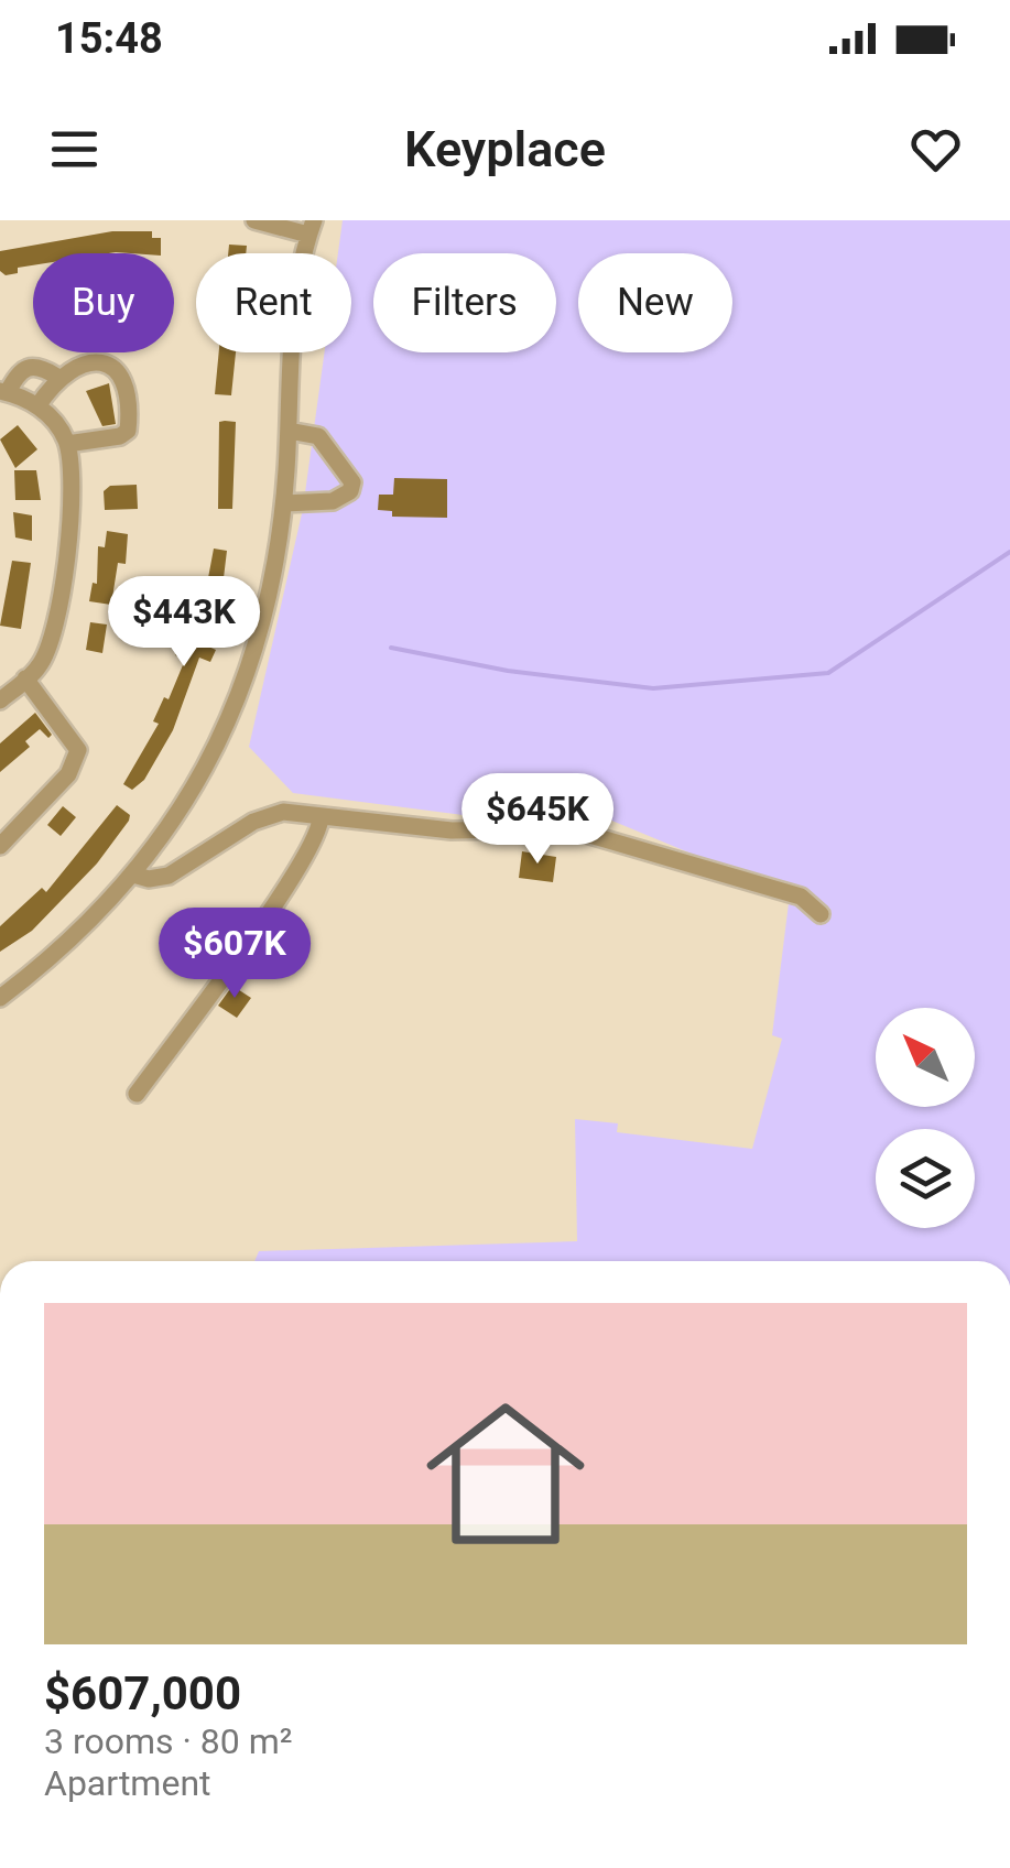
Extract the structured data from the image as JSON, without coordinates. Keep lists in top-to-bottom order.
{
  "north": "top left",
  "page": {
    "status": "15:48",
    "header": "Keyplace",
    "chip": [
      "Buy",
      "Rent",
      "Filters",
      "New"
    ],
    "price": ["$443K", "$645K", "$607K"],
    "list": [
      {
        "name": "$607,000",
        "note": "3 rooms · 80 m² · Apartment"
      }
    ]
  }
}
